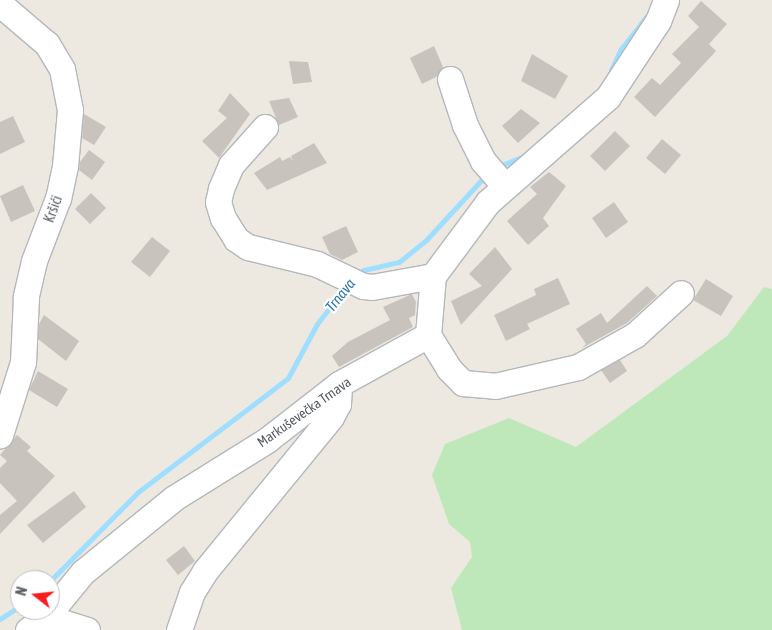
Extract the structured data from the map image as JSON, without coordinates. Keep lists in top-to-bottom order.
{
  "streets": {
    "street": ["Kršići", "Markuševečka Trnava"]
  },
  "water": ["Trnava"],
  "north": "left"
}
